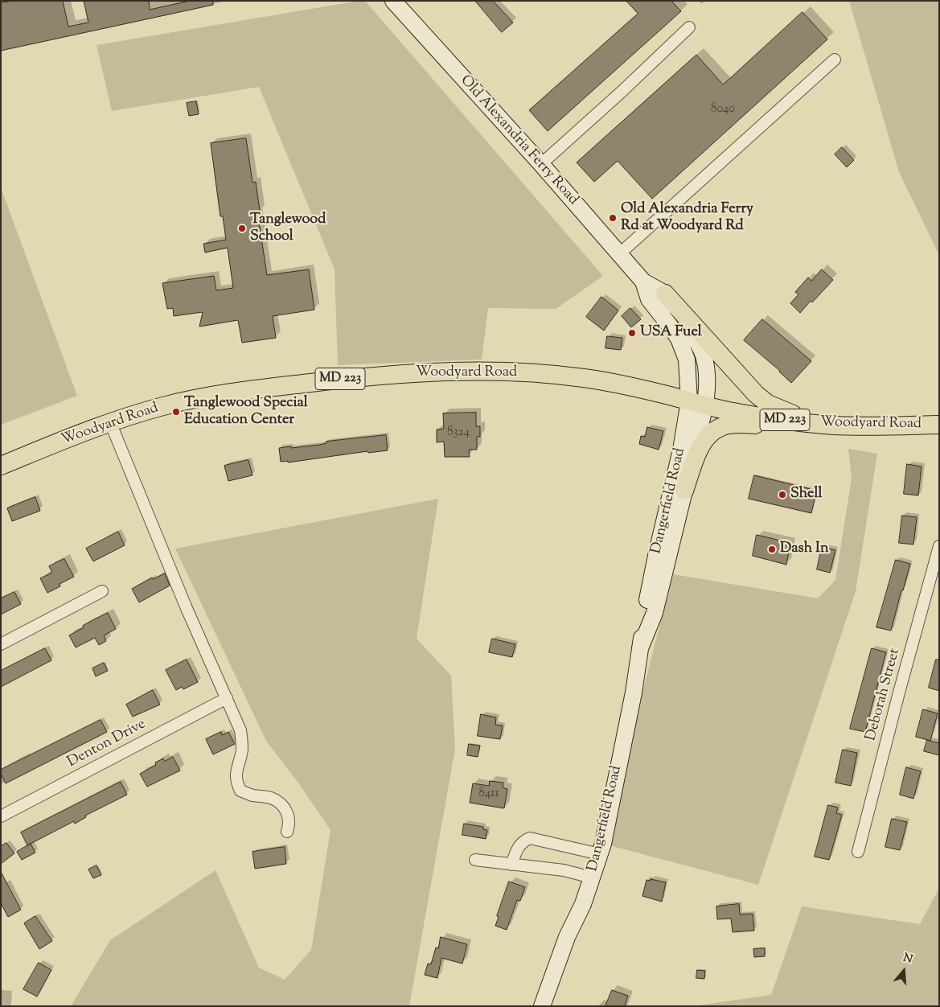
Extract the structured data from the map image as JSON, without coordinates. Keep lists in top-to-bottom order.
{
  "streets": {
    "main road": ["Woodyard Road", "MD 223"],
    "street": [
      "Old Alexandria Ferry Road",
      "Dangerfield Road",
      "Deborah Street",
      "Denton Drive"
    ]
  },
  "crossings": [
    ["Old Alexandria Ferry Road", "Woodyard Road"],
    ["Old Alexandria Ferry Road", "Dangerfield Road"],
    ["Woodyard Road", "Dangerfield Road"]
  ],
  "places": [
    "Old Alexandria Ferry Rd at Woodyard Rd",
    "Tanglewood School",
    "USA Fuel",
    "Tanglewood Special Education Center",
    "Shell",
    "Dash In"
  ],
  "house_numbers": ["8040", "8324", "8411"],
  "north": "top"
}
